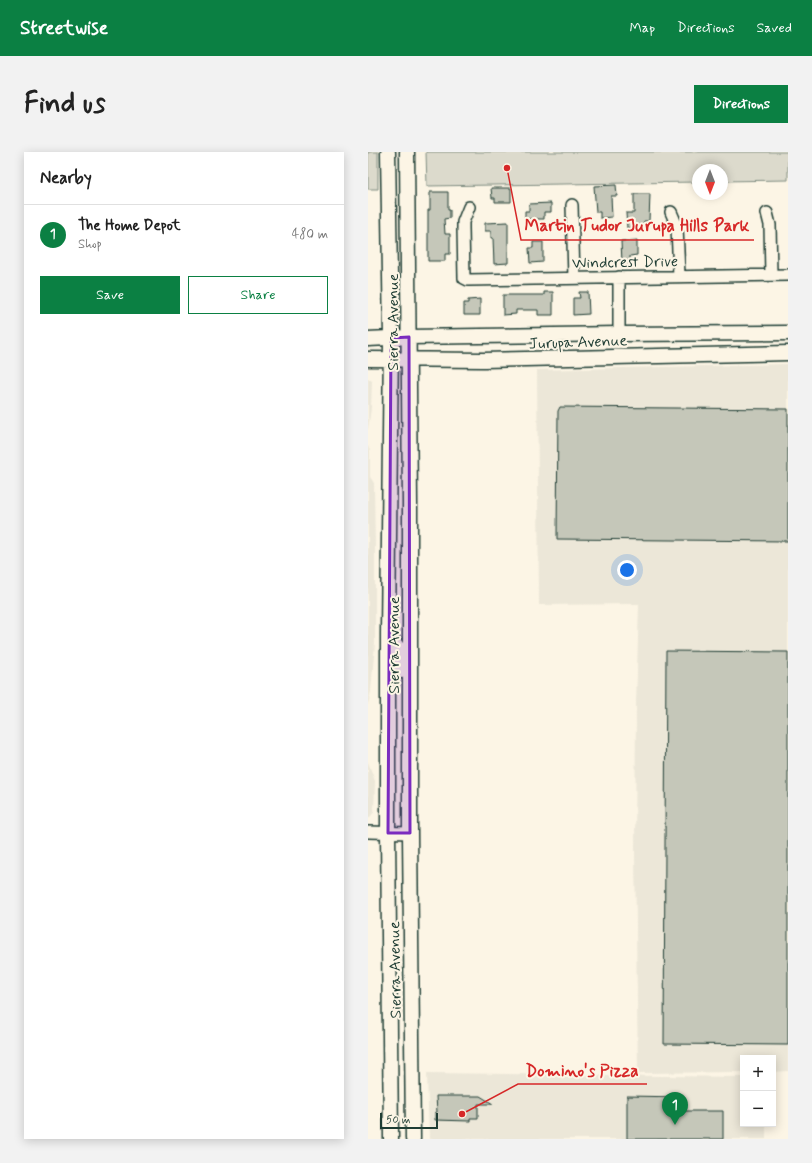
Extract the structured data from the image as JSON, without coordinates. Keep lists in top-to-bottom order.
{
  "streets": {
    "main road": ["Sierra Avenue", "Jurupa Avenue"],
    "street": ["Windcrest Drive"]
  },
  "crossings": [
    ["Sierra Avenue", "Jurupa Avenue"]
  ],
  "places": ["Martin Tudor Jurupa Hills Park", "Domino's Pizza"],
  "scale_bar": "50 m",
  "north": "bottom",
  "page": {
    "header": "Streetwise",
    "nav": ["Map", "Directions", "Saved"],
    "buttons": [
      "Directions",
      ["Save", "Share"]
    ],
    "title": "Find us",
    "heading": "Nearby",
    "list": [
      {
        "mark": "1",
        "name": "The Home Depot",
        "note": "Shop",
        "value": "480 m"
      }
    ],
    "map_buttons": ["+", "−"],
    "pins": "1",
    "scale": "50 m"
  }
}
